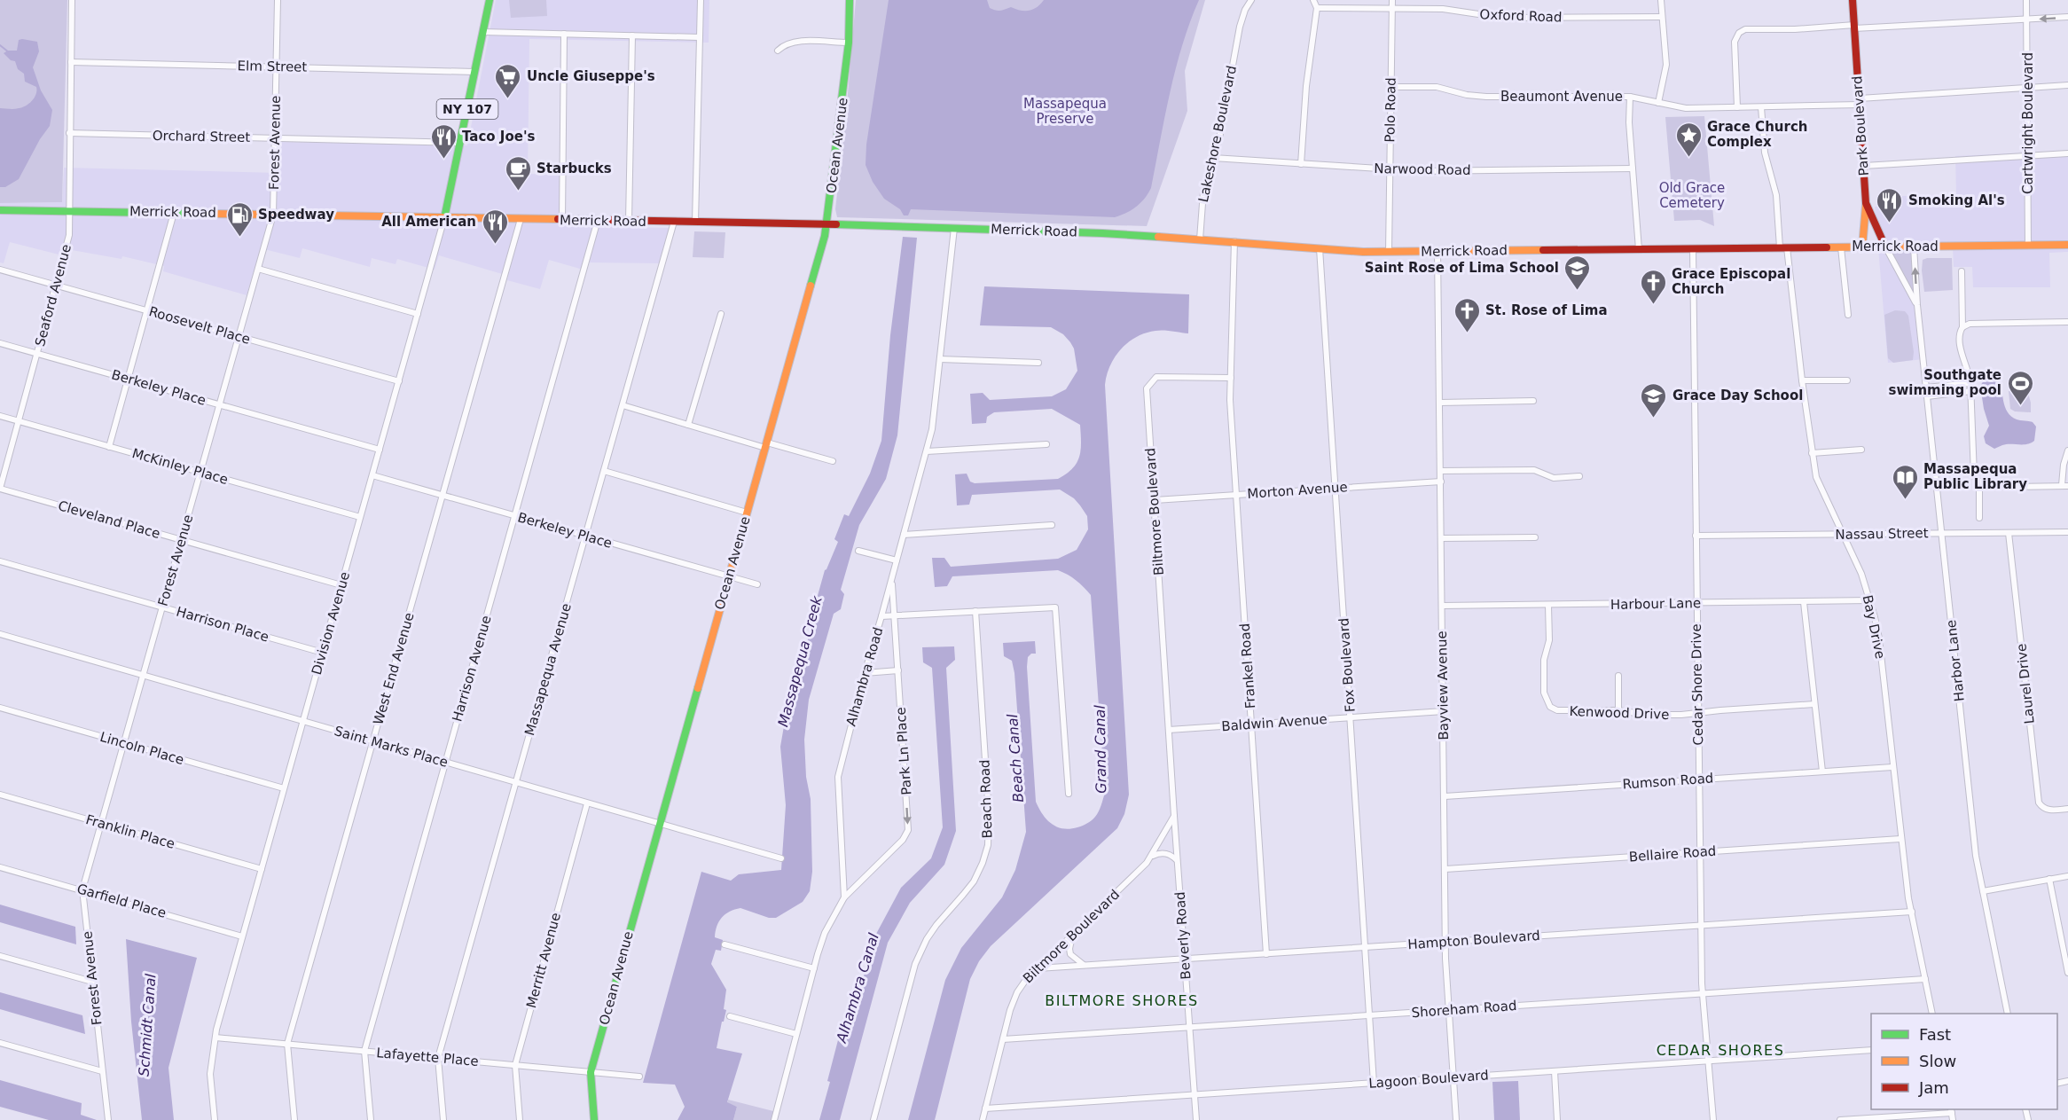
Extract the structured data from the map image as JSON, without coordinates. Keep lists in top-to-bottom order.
{
  "streets": {
    "main road": [
      "NY 107",
      "Park Boulevard",
      "Ocean Avenue",
      "Merrick Road"
    ],
    "street": [
      "Oxford Road",
      "Elm Street",
      "Beaumont Avenue",
      "Polo Road",
      "Cartwright Boulevard",
      "Lakeshore Boulevard",
      "Orchard Street",
      "Forest Avenue",
      "Narwood Road",
      "Seaford Avenue",
      "Roosevelt Place",
      "Berkeley Place",
      "McKinley Place",
      "Morton Avenue",
      "Biltmore Boulevard",
      "Cleveland Place",
      "Nassau Street",
      "Harbour Lane",
      "Division Avenue",
      "Harrison Place",
      "Bay Drive",
      "Harbor Lane",
      "Fox Boulevard",
      "Frankel Road",
      "West End Avenue",
      "Harrison Avenue",
      "Massapequa Avenue",
      "Alhambra Road",
      "Laurel Drive",
      "Cedar Shore Drive",
      "Bayview Avenue",
      "Kenwood Drive",
      "Baldwin Avenue",
      "Saint Marks Place",
      "Lincoln Place",
      "Park Ln Place",
      "Rumson Road",
      "Beach Road",
      "Franklin Place",
      "Bellaire Road",
      "Garfield Place",
      "Beverly Road",
      "Hampton Boulevard",
      "Merritt Avenue",
      "Shoreham Road",
      "Lafayette Place",
      "Lagoon Boulevard"
    ]
  },
  "crossings": [
    ["Oxford Road", "Polo Road"],
    ["Elm Street", "NY 107"],
    ["Elm Street", "Forest Avenue"],
    ["Elm Street", "Seaford Avenue"],
    ["Beaumont Avenue", "Polo Road"],
    ["Beaumont Avenue", "Cartwright Boulevard"],
    ["Beaumont Avenue", "Park Boulevard"],
    ["Beaumont Avenue", "Bay Drive"],
    ["NY 107", "Orchard Street"],
    ["NY 107", "Merrick Road"],
    ["NY 107", "Division Avenue"],
    ["Polo Road", "Narwood Road"],
    ["Polo Road", "Merrick Road"],
    ["Cartwright Boulevard", "Merrick Road"],
    ["Park Boulevard", "Merrick Road"],
    ["Park Boulevard", "Harbor Lane"],
    ["Lakeshore Boulevard", "Narwood Road"],
    ["Lakeshore Boulevard", "Merrick Road"],
    ["Orchard Street", "Forest Avenue"],
    ["Orchard Street", "Seaford Avenue"],
    ["Forest Avenue", "Merrick Road"],
    ["Forest Avenue", "Roosevelt Place"],
    ["Forest Avenue", "Berkeley Place"],
    ["Forest Avenue", "McKinley Place"],
    ["Forest Avenue", "Cleveland Place"],
    ["Forest Avenue", "Harrison Place"],
    ["Forest Avenue", "Saint Marks Place"],
    ["Forest Avenue", "Lincoln Place"],
    ["Forest Avenue", "Franklin Place"],
    ["Forest Avenue", "Garfield Place"],
    ["Ocean Avenue", "Merrick Road"],
    ["Ocean Avenue", "Berkeley Place"],
    ["Ocean Avenue", "Saint Marks Place"],
    ["Ocean Avenue", "Lafayette Place"],
    ["Merrick Road", "Seaford Avenue"],
    ["Merrick Road", "Division Avenue"],
    ["Merrick Road", "Bay Drive"],
    ["Merrick Road", "Harbor Lane"],
    ["Merrick Road", "Fox Boulevard"],
    ["Merrick Road", "West End Avenue"],
    ["Merrick Road", "Harrison Avenue"],
    ["Merrick Road", "Massapequa Avenue"],
    ["Merrick Road", "Alhambra Road"],
    ["Merrick Road", "Cedar Shore Drive"],
    ["Merrick Road", "Bayview Avenue"],
    ["Seaford Avenue", "Roosevelt Place"],
    ["Seaford Avenue", "Berkeley Place"],
    ["Seaford Avenue", "McKinley Place"],
    ["Seaford Avenue", "Cleveland Place"],
    ["Roosevelt Place", "Division Avenue"],
    ["Berkeley Place", "Division Avenue"],
    ["Berkeley Place", "West End Avenue"],
    ["Berkeley Place", "Harrison Avenue"],
    ["Berkeley Place", "Massapequa Avenue"],
    ["McKinley Place", "Division Avenue"],
    ["Morton Avenue", "Biltmore Boulevard"],
    ["Morton Avenue", "Fox Boulevard"],
    ["Morton Avenue", "Frankel Road"],
    ["Morton Avenue", "Bayview Avenue"],
    ["Biltmore Boulevard", "Frankel Road"],
    ["Biltmore Boulevard", "Baldwin Avenue"],
    ["Biltmore Boulevard", "Beverly Road"],
    ["Biltmore Boulevard", "Hampton Boulevard"],
    ["Biltmore Boulevard", "Shoreham Road"],
    ["Biltmore Boulevard", "Lagoon Boulevard"],
    ["Cleveland Place", "Division Avenue"],
    ["Nassau Street", "Bay Drive"],
    ["Nassau Street", "Harbor Lane"],
    ["Nassau Street", "Laurel Drive"],
    ["Nassau Street", "Cedar Shore Drive"],
    ["Harbour Lane", "Bay Drive"],
    ["Harbour Lane", "Cedar Shore Drive"],
    ["Harbour Lane", "Bayview Avenue"],
    ["Harbour Lane", "Kenwood Drive"],
    ["Division Avenue", "Harrison Place"],
    ["Division Avenue", "Saint Marks Place"],
    ["Division Avenue", "Lincoln Place"],
    ["Division Avenue", "Franklin Place"],
    ["Division Avenue", "Garfield Place"],
    ["Division Avenue", "Lafayette Place"],
    ["Bay Drive", "Rumson Road"],
    ["Bay Drive", "Bellaire Road"],
    ["Bay Drive", "Hampton Boulevard"],
    ["Bay Drive", "Shoreham Road"],
    ["Fox Boulevard", "Baldwin Avenue"],
    ["Fox Boulevard", "Hampton Boulevard"],
    ["Fox Boulevard", "Shoreham Road"],
    ["Fox Boulevard", "Lagoon Boulevard"],
    ["Frankel Road", "Baldwin Avenue"],
    ["Frankel Road", "Hampton Boulevard"],
    ["West End Avenue", "Saint Marks Place"],
    ["West End Avenue", "Lafayette Place"],
    ["Harrison Avenue", "Saint Marks Place"],
    ["Harrison Avenue", "Lafayette Place"],
    ["Massapequa Avenue", "Saint Marks Place"],
    ["Massapequa Avenue", "Lafayette Place"],
    ["Alhambra Road", "Park Ln Place"],
    ["Cedar Shore Drive", "Kenwood Drive"],
    ["Cedar Shore Drive", "Rumson Road"],
    ["Cedar Shore Drive", "Bellaire Road"],
    ["Cedar Shore Drive", "Hampton Boulevard"],
    ["Cedar Shore Drive", "Shoreham Road"],
    ["Cedar Shore Drive", "Lagoon Boulevard"],
    ["Bayview Avenue", "Baldwin Avenue"],
    ["Bayview Avenue", "Rumson Road"],
    ["Bayview Avenue", "Bellaire Road"],
    ["Bayview Avenue", "Hampton Boulevard"],
    ["Bayview Avenue", "Shoreham Road"],
    ["Bayview Avenue", "Lagoon Boulevard"],
    ["Saint Marks Place", "Merritt Avenue"],
    ["Beverly Road", "Hampton Boulevard"],
    ["Beverly Road", "Shoreham Road"],
    ["Beverly Road", "Lagoon Boulevard"],
    ["Merritt Avenue", "Lafayette Place"]
  ],
  "one_way": ["Park Ln Place"],
  "districts": ["BILTMORE SHORES", "CEDAR SHORES"],
  "water": [
    "Massapequa Creek",
    "Grand Canal",
    "Beach Canal",
    "Alhambra Canal",
    "Schmidt Canal"
  ],
  "parks": ["Massapequa Preserve", "Old Grace Cemetery"],
  "places": {
    "supermarket": ["Uncle Giuseppe's"],
    "place": ["Grace Church Complex"],
    "restaurant": ["Taco Joe's", "Smoking Al's", "All American"],
    "cafe": ["Starbucks"],
    "fuel station": ["Speedway"],
    "school or university": ["Saint Rose of Lima School", "Grace Day School"],
    "church": ["Grace Episcopal Church", "St. Rose of Lima"],
    "sports": ["Southgate swimming pool"],
    "library": ["Massapequa Public Library"]
  },
  "legend": ["Fast", "Slow", "Jam"]
}
